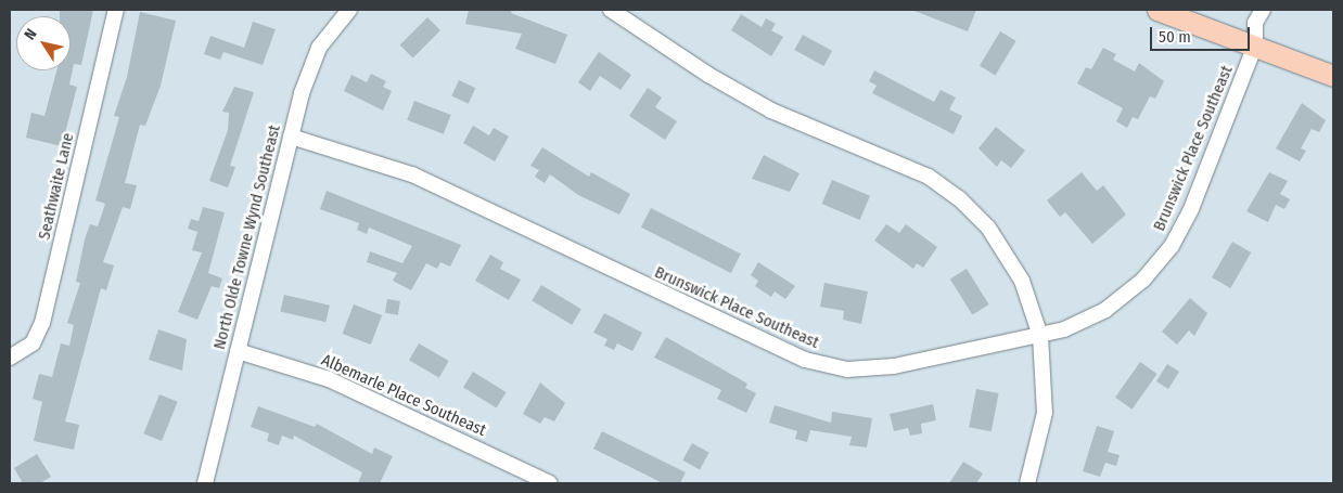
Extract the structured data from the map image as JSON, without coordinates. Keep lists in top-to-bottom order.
{
  "streets": {
    "street": [
      "Brunswick Place Southeast",
      "Seathwaite Lane",
      "North Olde Towne Wynd Southeast",
      "Albemarle Place Southeast"
    ]
  },
  "crossings": [
    ["Brunswick Place Southeast", "North Olde Towne Wynd Southeast"],
    ["North Olde Towne Wynd Southeast", "Albemarle Place Southeast"]
  ],
  "scale_bar": "50 m",
  "north": "top left"
}
